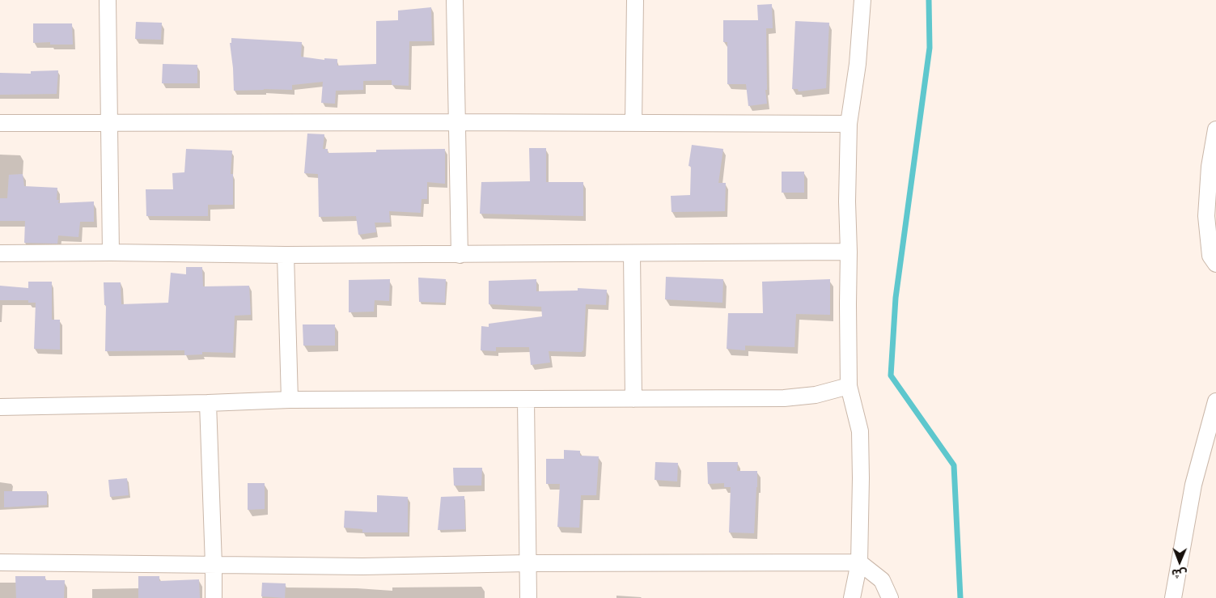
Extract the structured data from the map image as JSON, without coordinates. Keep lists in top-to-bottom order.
{
  "north": "bottom"
}
